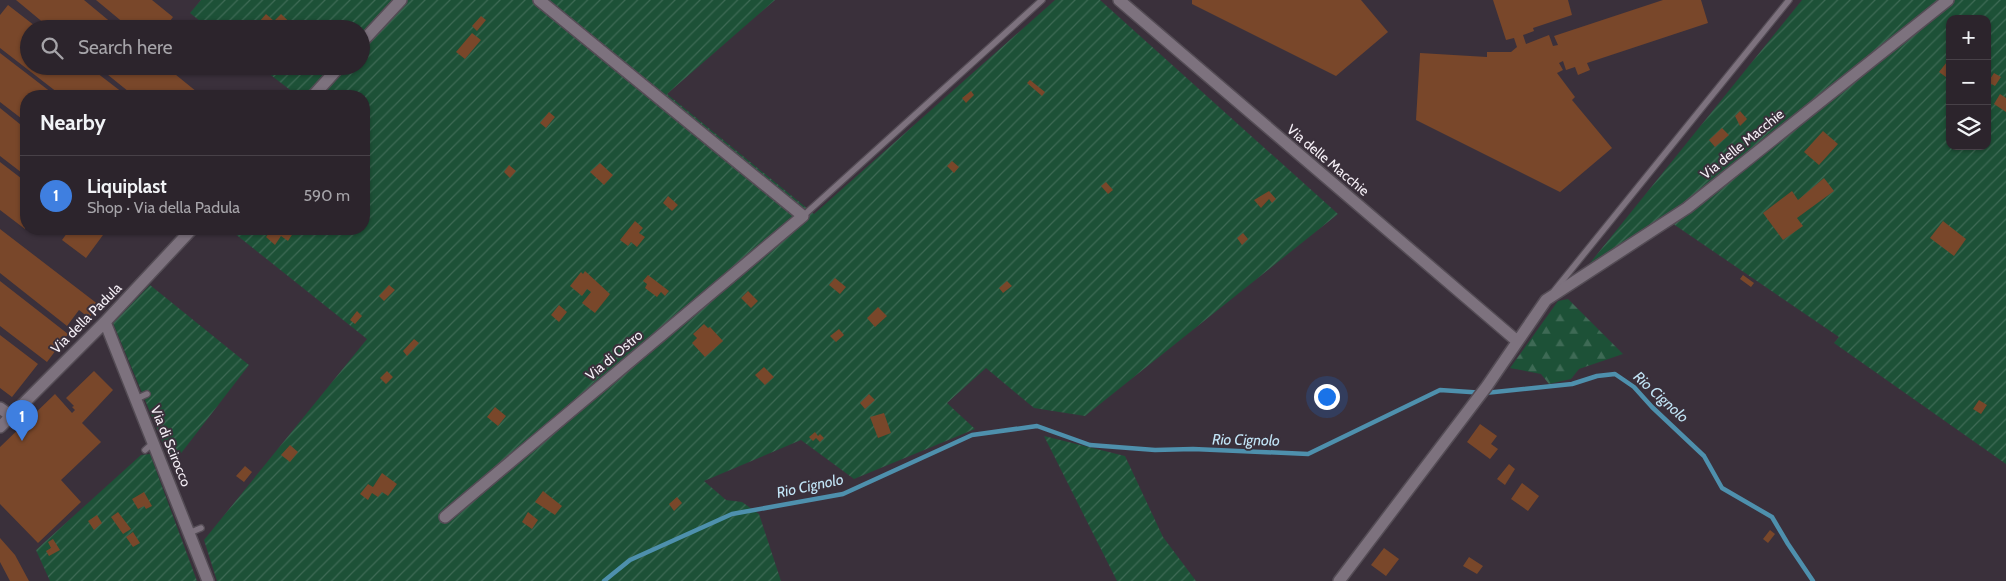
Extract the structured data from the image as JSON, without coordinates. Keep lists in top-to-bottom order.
{
  "streets": {
    "street": [
      "Via delle Macchie",
      "Via della Padula",
      "Via di Ostro",
      "Via di Scirocco"
    ]
  },
  "crossings": [
    ["Via della Padula", "Via di Scirocco"]
  ],
  "water": ["Rio Cignolo"],
  "page": {
    "map_buttons": ["+", "−"],
    "search": "Search here",
    "heading": "Nearby",
    "list": [
      {
        "mark": "1",
        "name": "Liquiplast",
        "note": "Shop · Via della Padula",
        "value": "590 m"
      }
    ],
    "pins": "1"
  }
}
